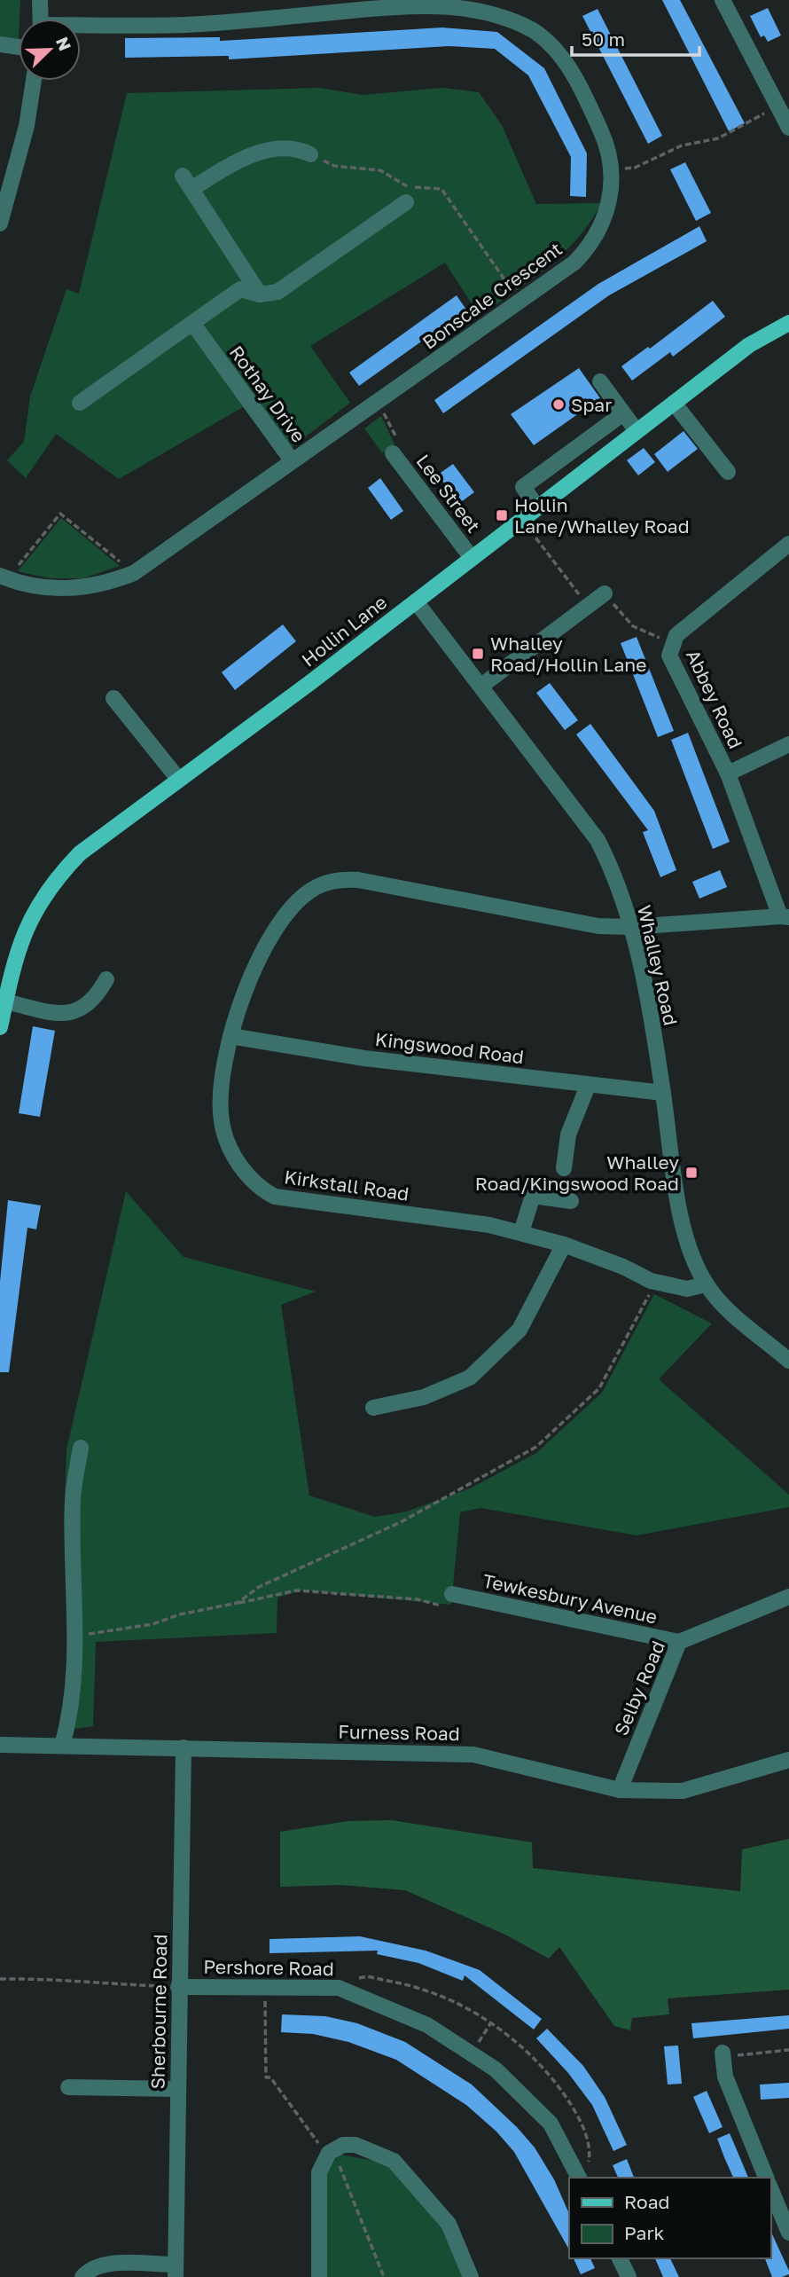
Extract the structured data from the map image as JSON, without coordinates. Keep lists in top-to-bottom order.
{
  "streets": {
    "main road": ["Hollin Lane"],
    "street": [
      "Bonscale Crescent",
      "Rothay Drive",
      "Lee Street",
      "Abbey Road",
      "Whalley Road",
      "Kingswood Road",
      "Kirkstall Road",
      "Tewkesbury Avenue",
      "Selby Road",
      "Furness Road",
      "Pershore Road",
      "Sherbourne Road"
    ]
  },
  "crossings": [
    ["Bonscale Crescent", "Rothay Drive"],
    ["Lee Street", "Hollin Lane"],
    ["Hollin Lane", "Whalley Road"],
    ["Abbey Road", "Kirkstall Road"],
    ["Whalley Road", "Kingswood Road"],
    ["Whalley Road", "Kirkstall Road"],
    ["Kingswood Road", "Kirkstall Road"],
    ["Tewkesbury Avenue", "Selby Road"],
    ["Selby Road", "Furness Road"],
    ["Furness Road", "Sherbourne Road"],
    ["Pershore Road", "Sherbourne Road"]
  ],
  "places": {
    "other": ["Spar"],
    "transit": ["Hollin Lane/Whalley Road", "Whalley Road/Hollin Lane", "Whalley Road/Kingswood Road"]
  },
  "legend": ["Road", "Park"],
  "scale_bar": "50 m",
  "north": "top right"
}
